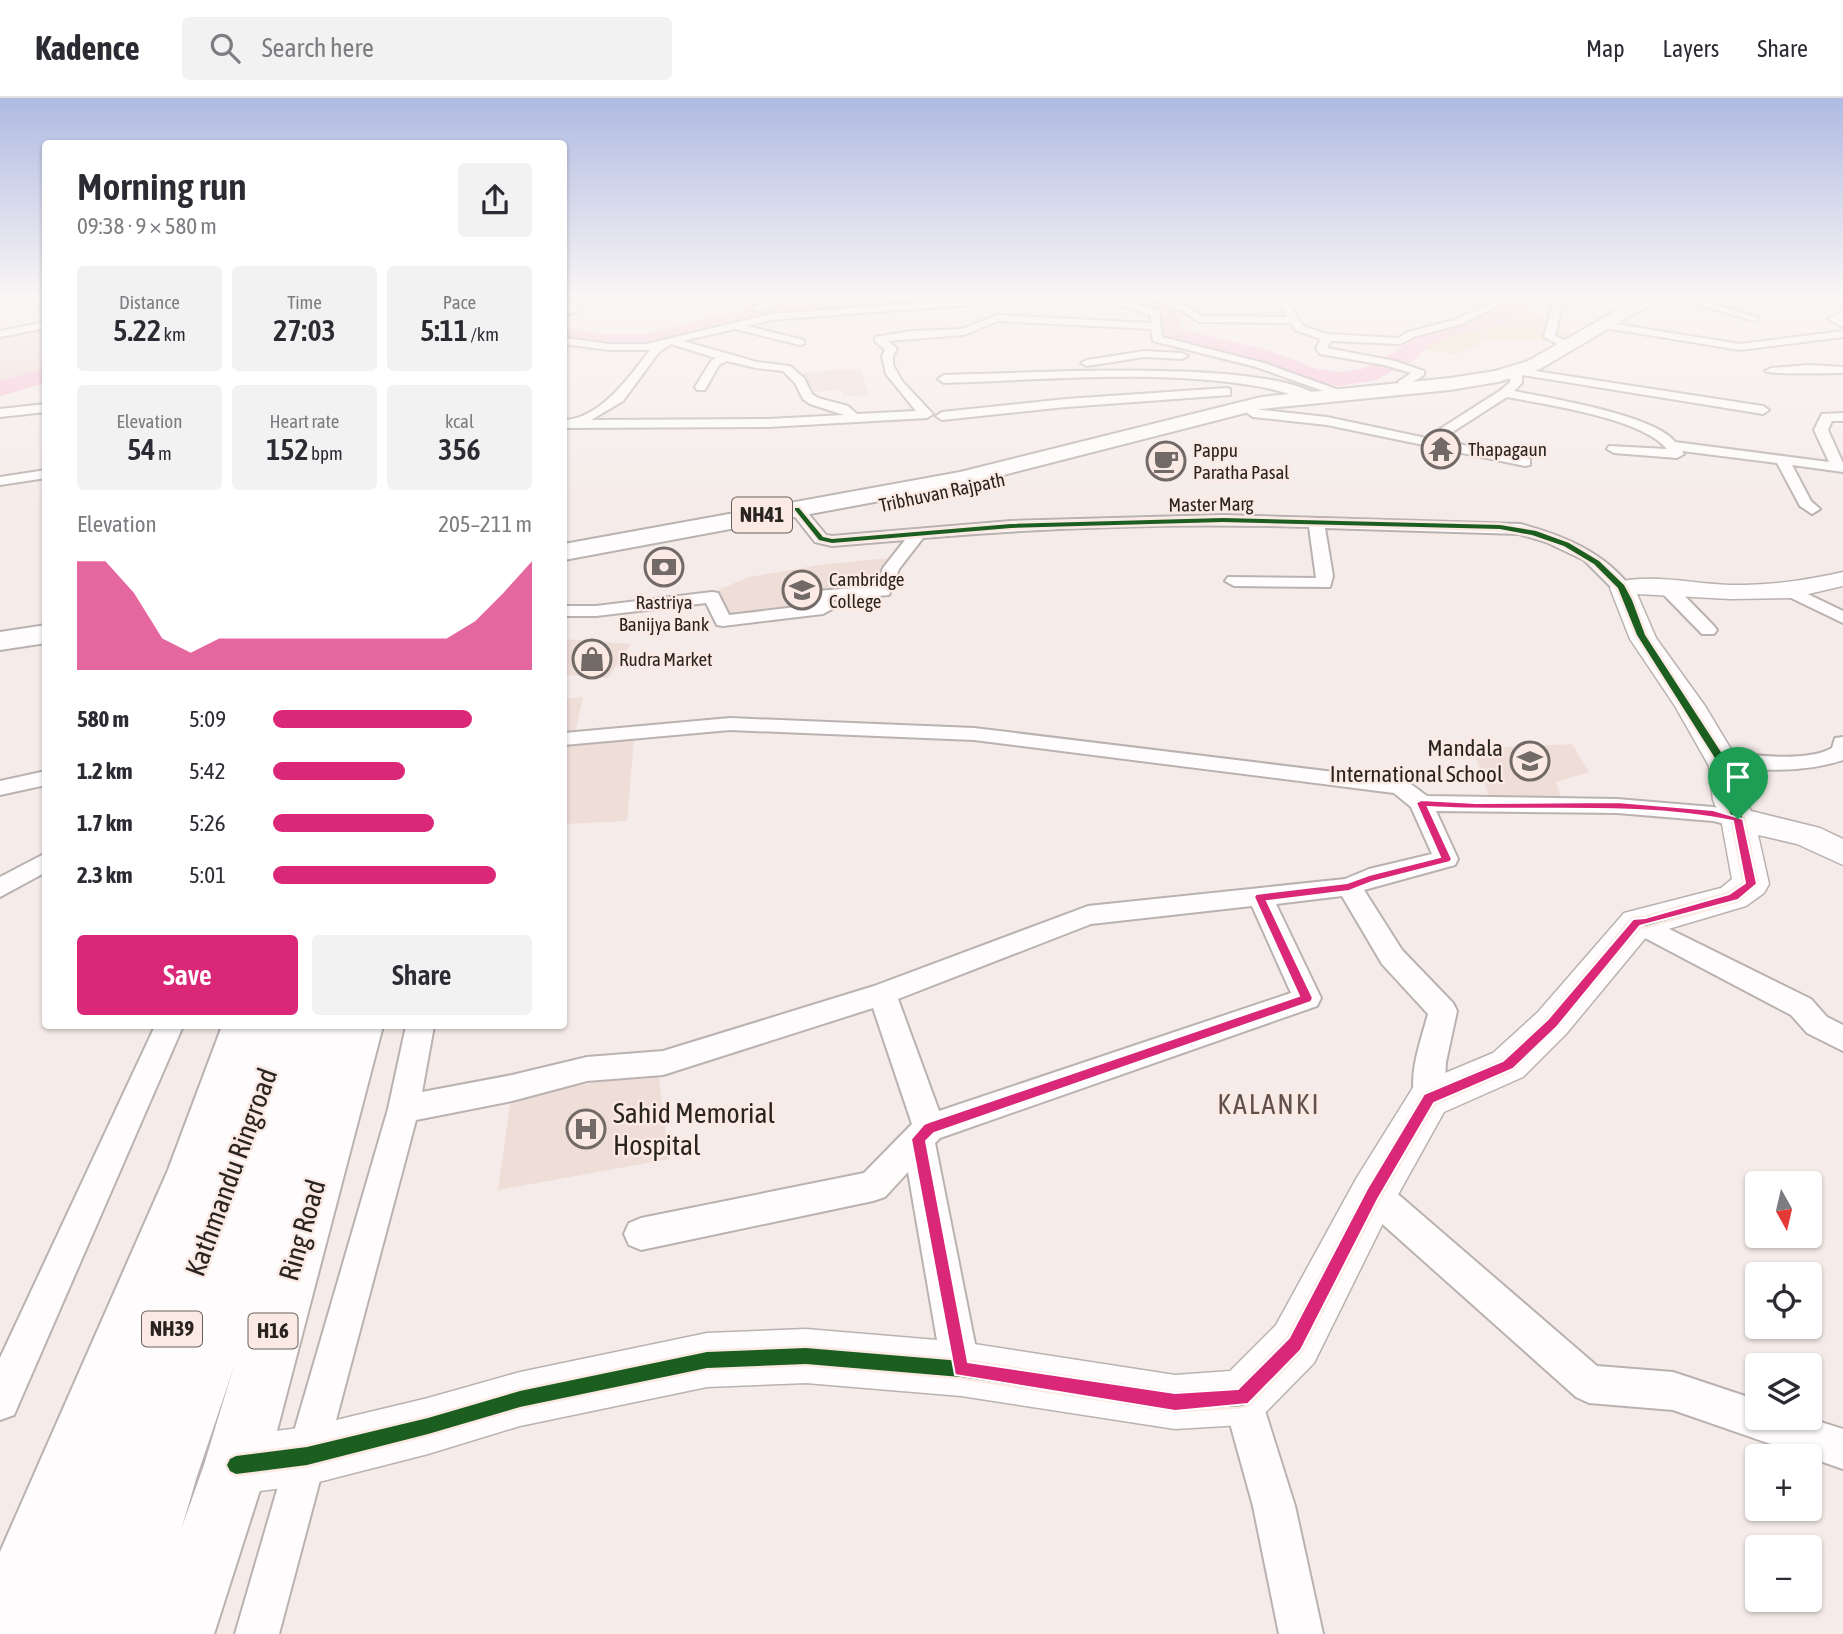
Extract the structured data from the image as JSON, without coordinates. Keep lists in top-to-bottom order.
{
  "streets": {
    "main road": [
      "Tribhuvan Rajpath",
      "NH41",
      "Kathmandu Ringroad",
      "Ring Road",
      "NH39",
      "H16"
    ],
    "street": ["Master Marg"]
  },
  "crossings": [
    ["Tribhuvan Rajpath", "Master Marg"]
  ],
  "districts": ["KALANKI"],
  "places": {
    "temple": ["Thapagaun"],
    "cafe": ["Pappu Paratha Pasal"],
    "bank": ["Rastriya Banijya Bank"],
    "school or university": ["Cambridge College", "Mandala International School"],
    "shop": ["Rudra Market"],
    "hospital": ["Sahid Memorial Hospital"]
  },
  "north": "bottom",
  "page": {
    "header": "Kadence",
    "search": "Search here",
    "nav": ["Map", "Layers", "Share"],
    "heading": ["Morning run", "09:38 · 9 × 580 m"],
    "stats": [
      ["Distance", "5.22 km"],
      ["Time", "27:03"],
      ["Pace", "5:11 /km"],
      ["Elevation", "54 m"],
      ["Heart rate", "152 bpm"],
      ["kcal", "356"]
    ],
    "chart": ["Elevation", "205–211 m"],
    "list": [
      {
        "name": "580 m",
        "note": "5:09"
      },
      {
        "name": "1.2 km",
        "note": "5:42"
      },
      {
        "name": "1.7 km",
        "note": "5:26"
      },
      {
        "name": "2.3 km",
        "note": "5:01"
      }
    ],
    "buttons": ["Save", "Share"],
    "map_buttons": ["+", "−"]
  }
}
